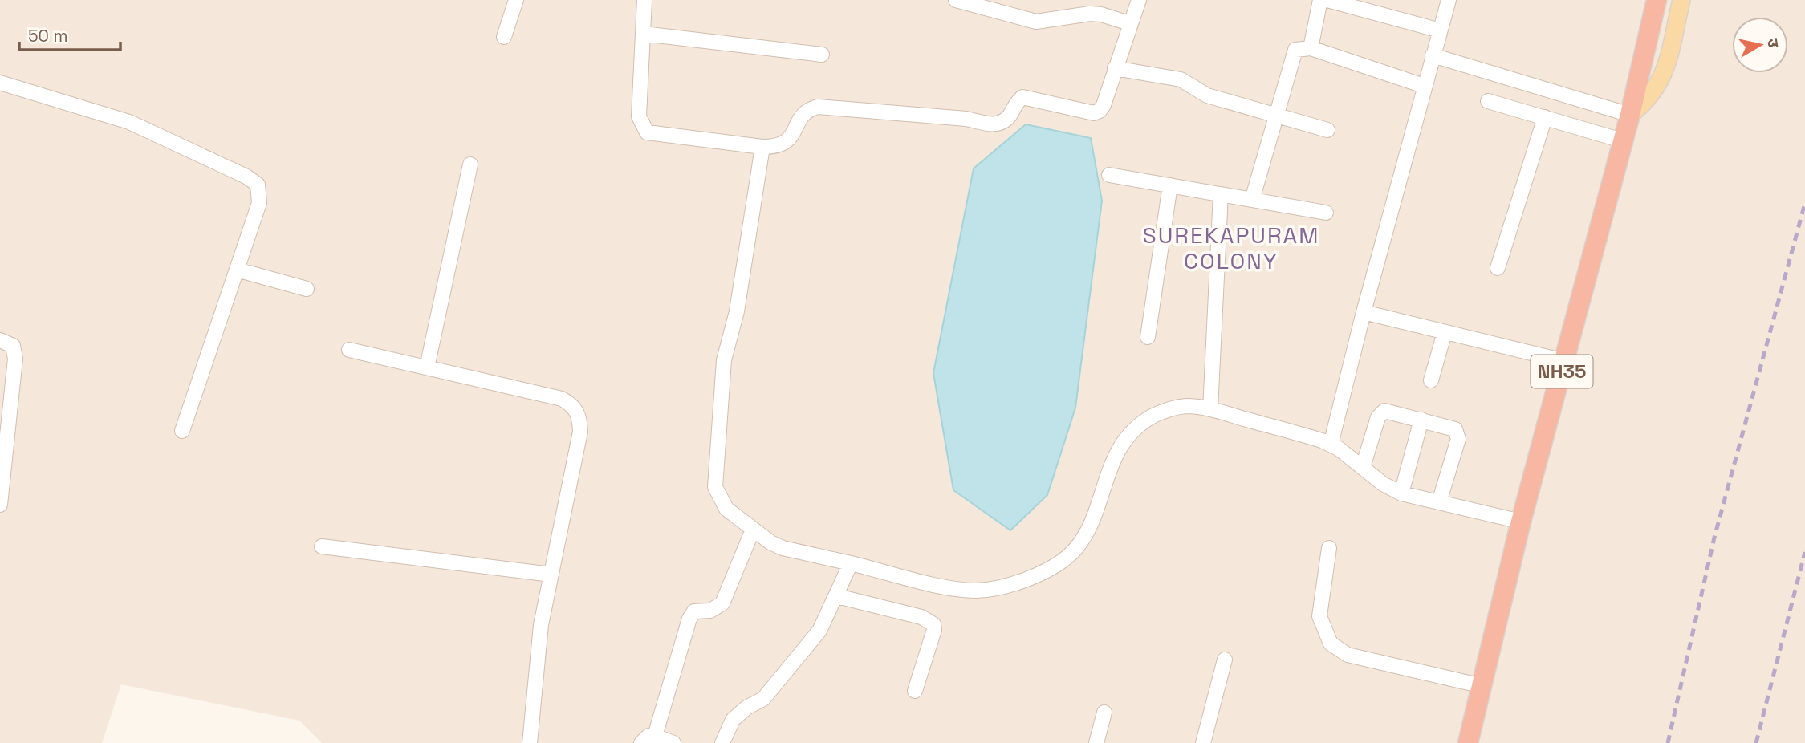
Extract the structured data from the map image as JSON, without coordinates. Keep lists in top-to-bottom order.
{
  "streets": {
    "highway": ["NH35"]
  },
  "districts": ["SUREKAPURAM COLONY"],
  "scale_bar": "50 m",
  "north": "right"
}
